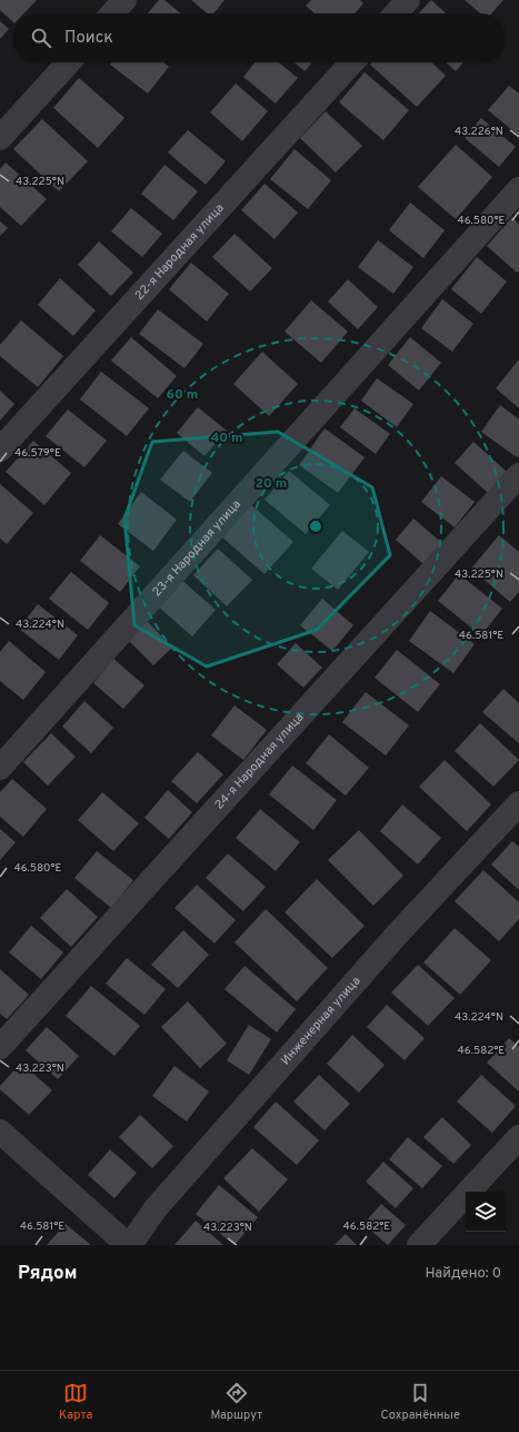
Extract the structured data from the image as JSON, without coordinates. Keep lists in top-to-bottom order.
{
  "streets": {
    "street": [
      "22-я Народная улица",
      "23-я Народная улица",
      "24-я Народная улица",
      "Инженерная улица"
    ]
  },
  "page": {
    "search": "Поиск",
    "heading": ["Рядом", "Найдено: 0"],
    "nav": ["Карта", "Маршрут", "Сохранённые"]
  },
  "coordinates": [
    "43.226°N",
    "43.225°N",
    "46.580°E",
    "46.579°E",
    "43.224°N",
    "46.581°E",
    "46.582°E",
    "43.223°N"
  ],
  "rings": ["60 m", "40 m", "20 m"]
}
